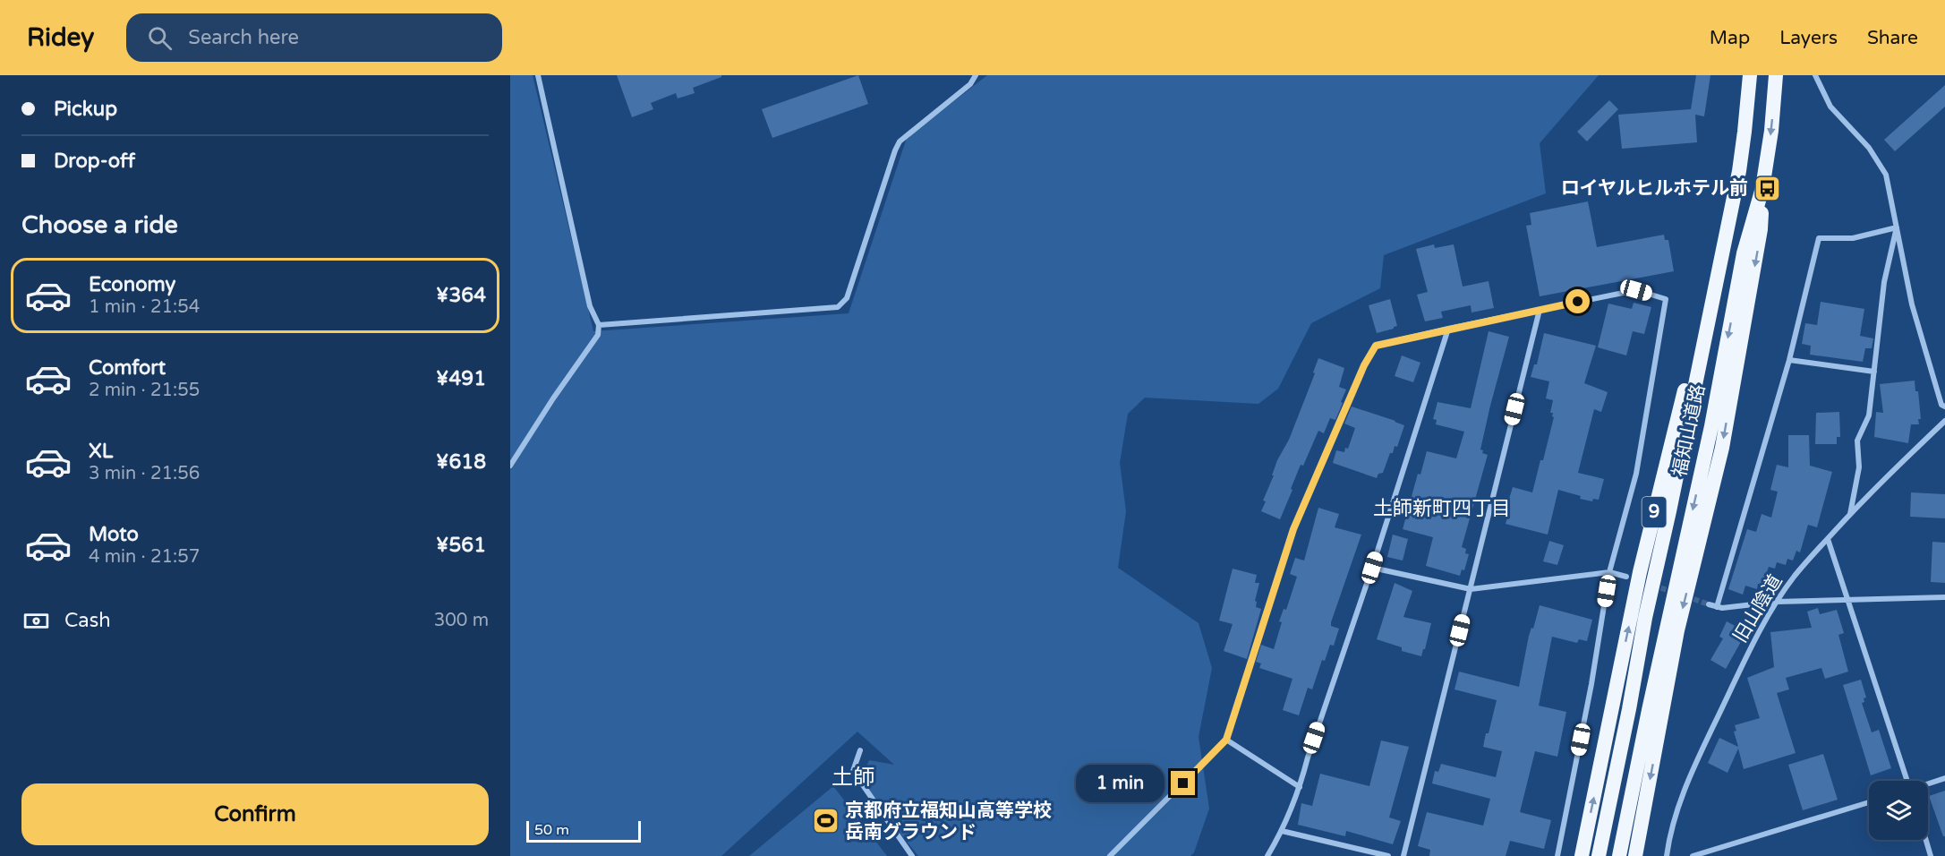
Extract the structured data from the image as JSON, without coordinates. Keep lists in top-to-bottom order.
{
  "streets": {
    "highway": ["福知山道路", "9"],
    "street": ["旧山陰道"]
  },
  "crossings": [
    ["福知山道路", "9"]
  ],
  "districts": ["土師新町四丁目", "土師"],
  "places": {
    "bus stop": ["ロイヤルヒルホテル前"],
    "sports": ["京都府立福知山高等学校 岳南グラウンド"]
  },
  "scale_bar": "50 m",
  "page": {
    "header": "Ridey",
    "search": "Search here",
    "nav": ["Map", "Layers", "Share"],
    "banner": ["Pickup", "Drop-off"],
    "heading": "Choose a ride",
    "list": [
      {
        "name": "Economy",
        "note": "1 min · 21:54",
        "value": "¥364"
      },
      {
        "name": "Comfort",
        "note": "2 min · 21:55",
        "value": "¥491"
      },
      {
        "name": "XL",
        "note": "3 min · 21:56",
        "value": "¥618"
      },
      {
        "name": "Moto",
        "note": "4 min · 21:57",
        "value": "¥561"
      }
    ],
    "pay": ["Cash", "300 m"],
    "bubble": "1 min",
    "buttons": "Confirm",
    "scale": "50 m"
  }
}
